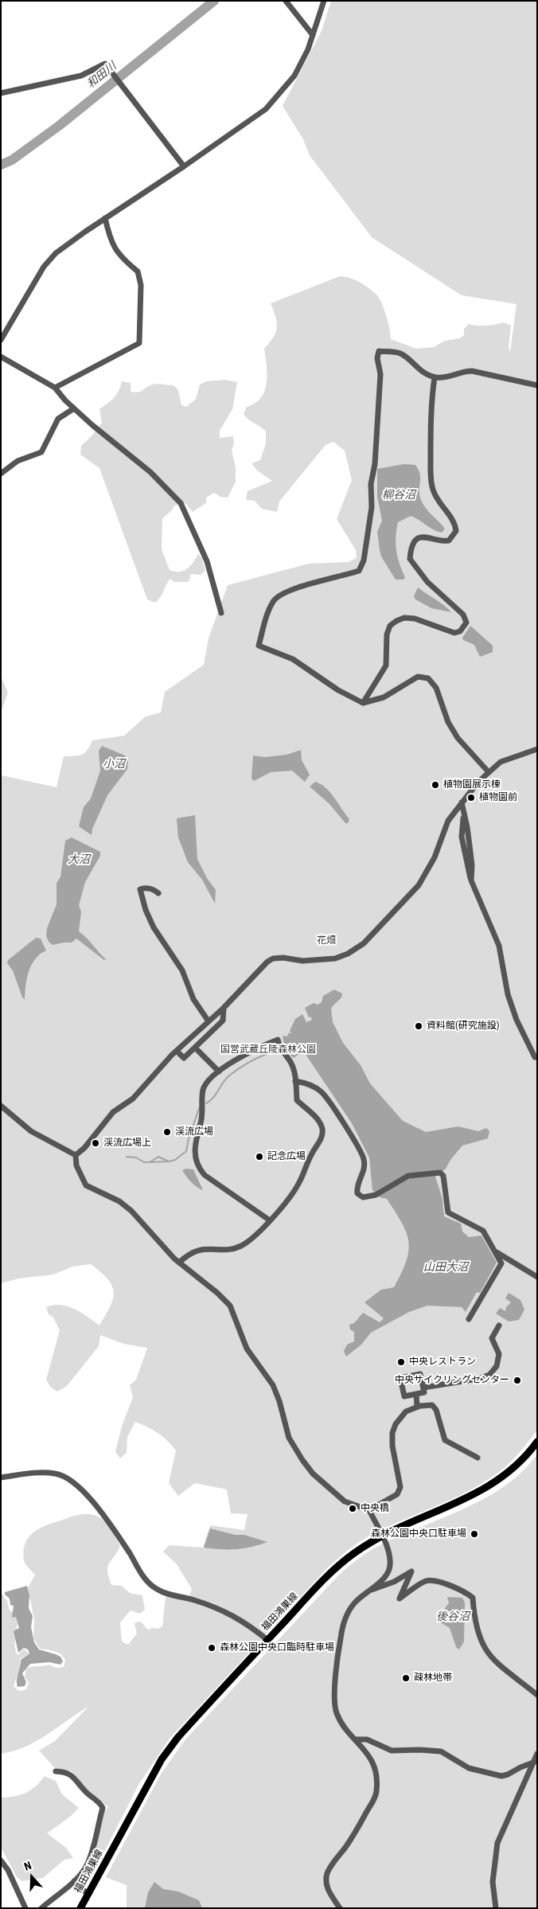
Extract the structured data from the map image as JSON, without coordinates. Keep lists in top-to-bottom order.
{
  "streets": {
    "main road": ["福田鴻巣線"]
  },
  "water": [
    "和田川",
    "柳谷沼",
    "小沼",
    "大沼",
    "山田大沼",
    "後谷沼"
  ],
  "parks": ["花畑", "国営武蔵丘陵森林公園"],
  "places": [
    "植物園展示棟",
    "植物園前",
    "資料館(研究施設)",
    "渓流広場",
    "渓流広場上",
    "記念広場",
    "中央レストラン",
    "中央サイクリングセンター",
    "中央橋",
    "森林公園中央口駐車場",
    "森林公園中央口臨時駐車場",
    "疎林地帯"
  ],
  "north": "top"
}
